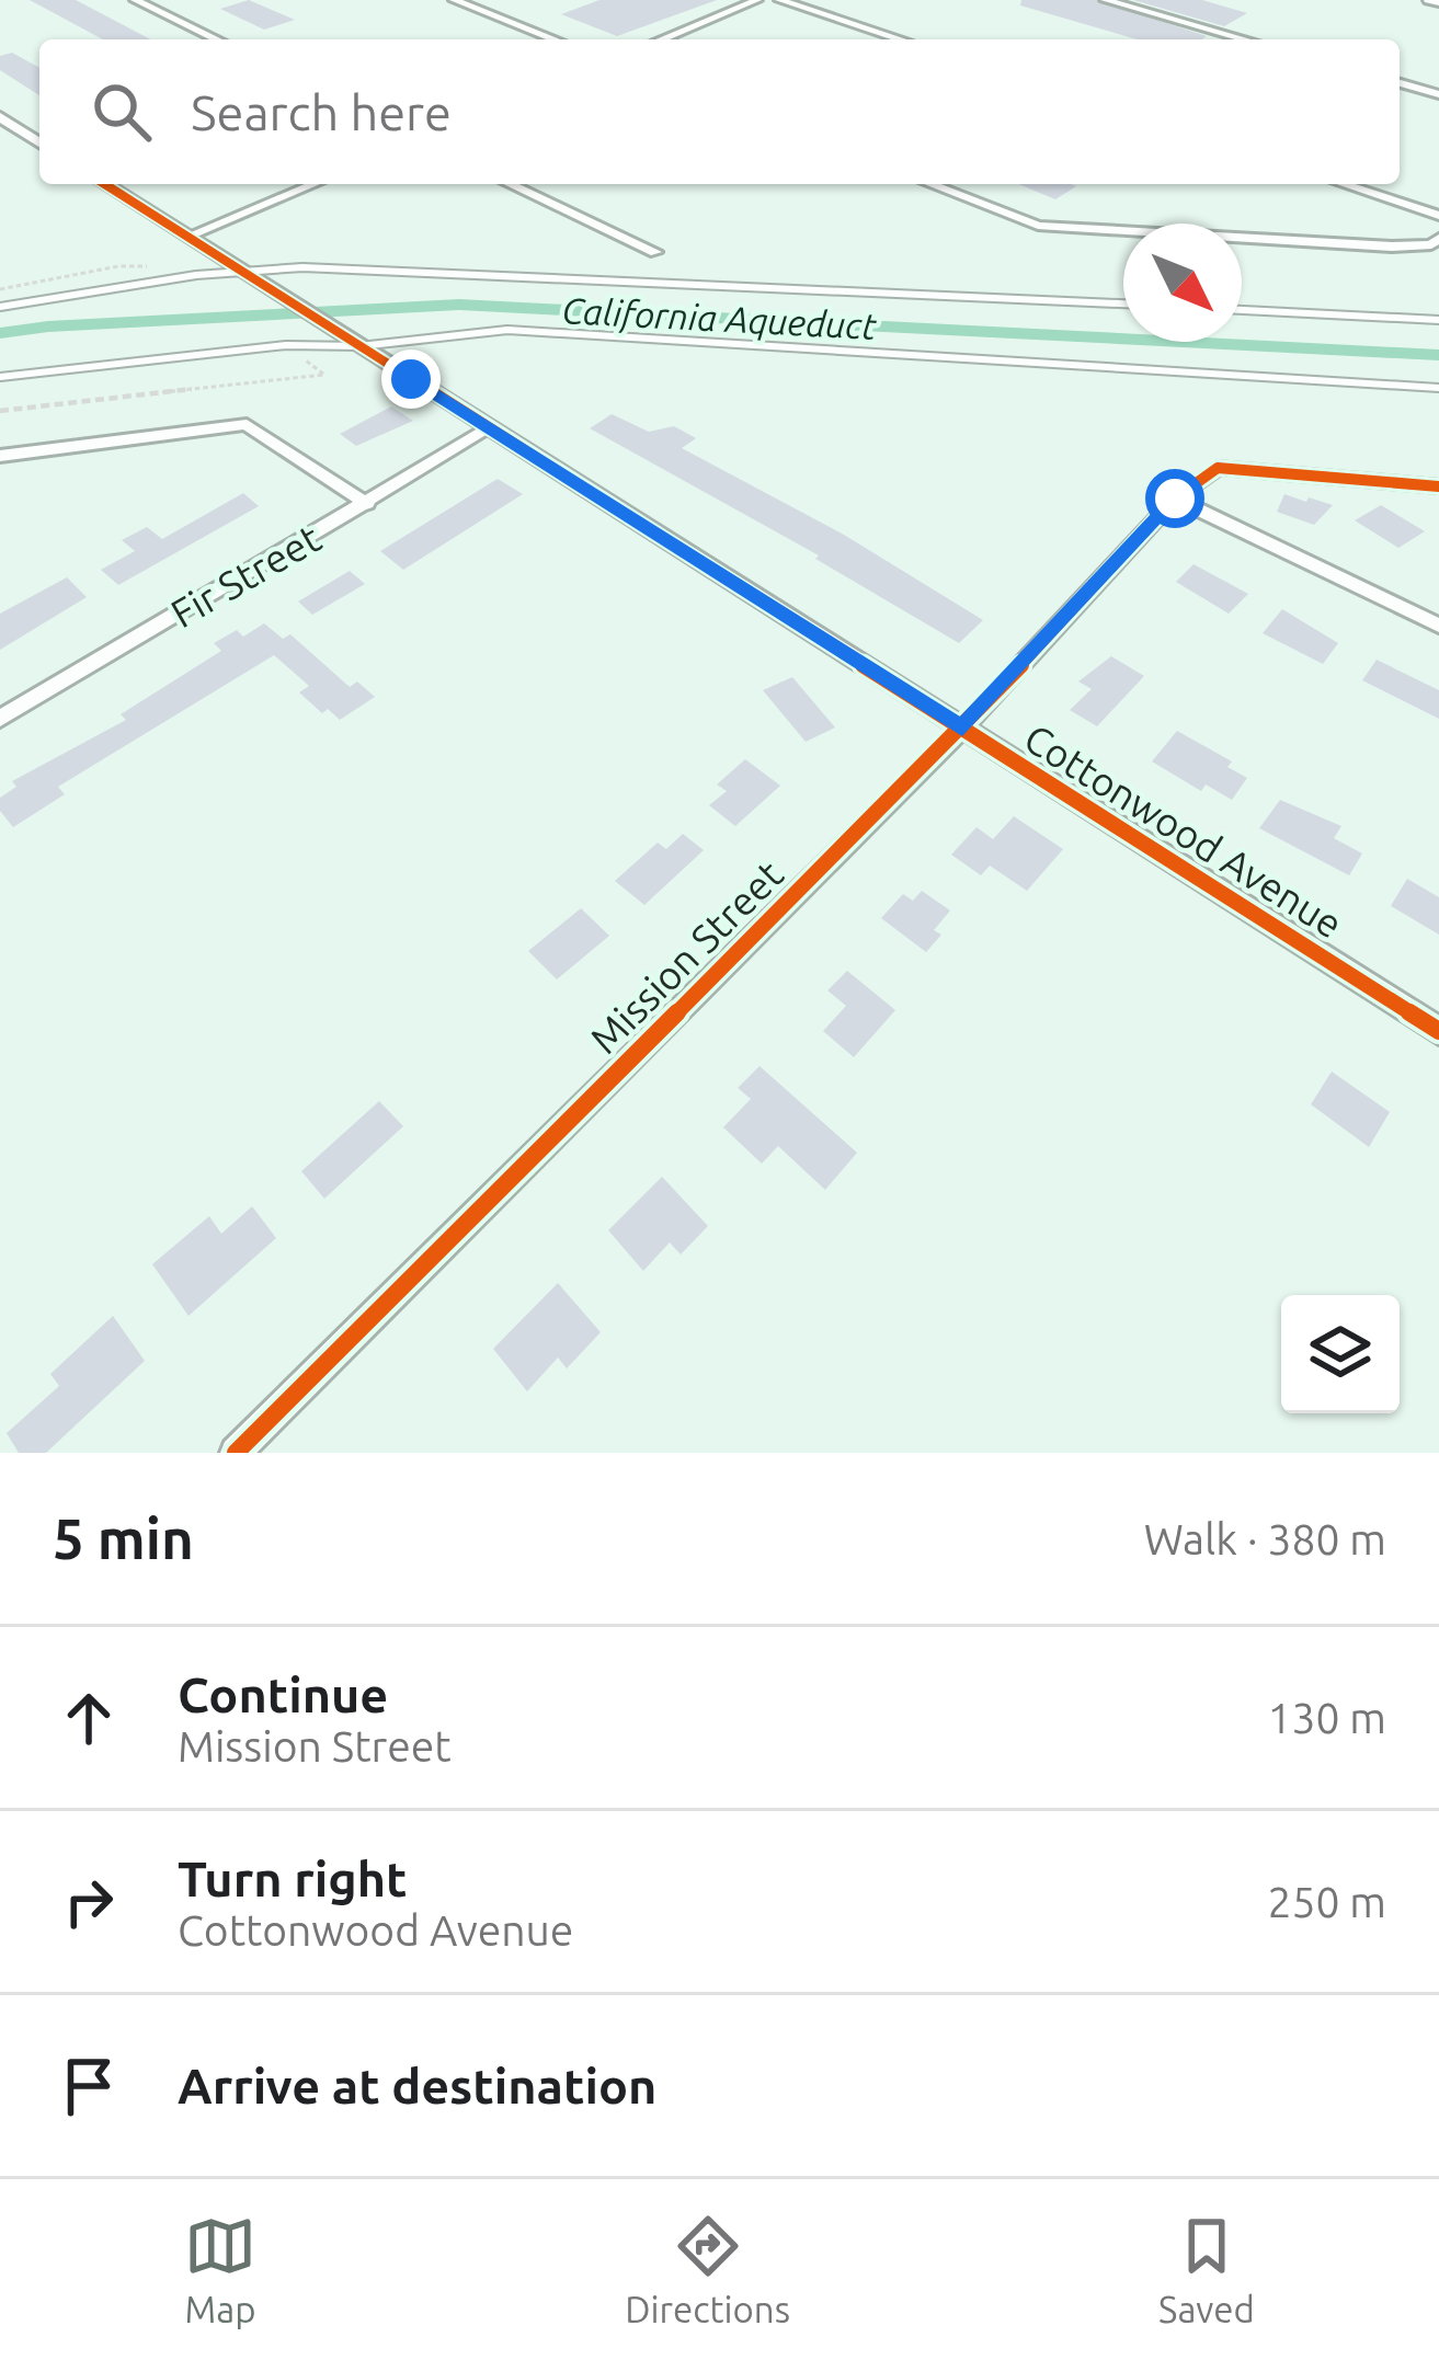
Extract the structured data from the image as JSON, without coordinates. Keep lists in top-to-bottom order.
{
  "streets": {
    "street": ["Fir Street", "Cottonwood Avenue", "Mission Street"]
  },
  "crossings": [
    ["Fir Street", "Cottonwood Avenue"],
    ["Cottonwood Avenue", "Mission Street"]
  ],
  "water": ["California Aqueduct"],
  "north": "bottom right",
  "page": {
    "search": "Search here",
    "heading": ["5 min", "Walk · 380 m"],
    "list": [
      ["Continue", "Mission Street", "130 m"],
      ["Turn right", "Cottonwood Avenue", "250 m"],
      "Arrive at destination"
    ],
    "nav": ["Map", "Directions", "Saved"]
  }
}
